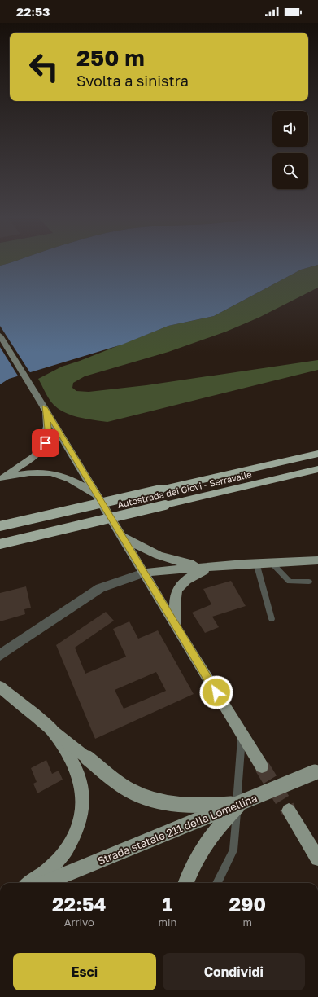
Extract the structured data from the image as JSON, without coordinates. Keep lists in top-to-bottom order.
{
  "streets": {
    "highway": ["Autostrada dei Giovi - Serravalle"],
    "main road": ["Strada statale 211 della Lomellina"]
  },
  "page": {
    "status": "22:53",
    "turn": ["250 m", "Svolta a sinistra"],
    "eta": [
      "22:54",
      "Arrivo",
      "1",
      "min",
      "290",
      "m"
    ],
    "buttons": ["Esci", "Condividi"]
  }
}
